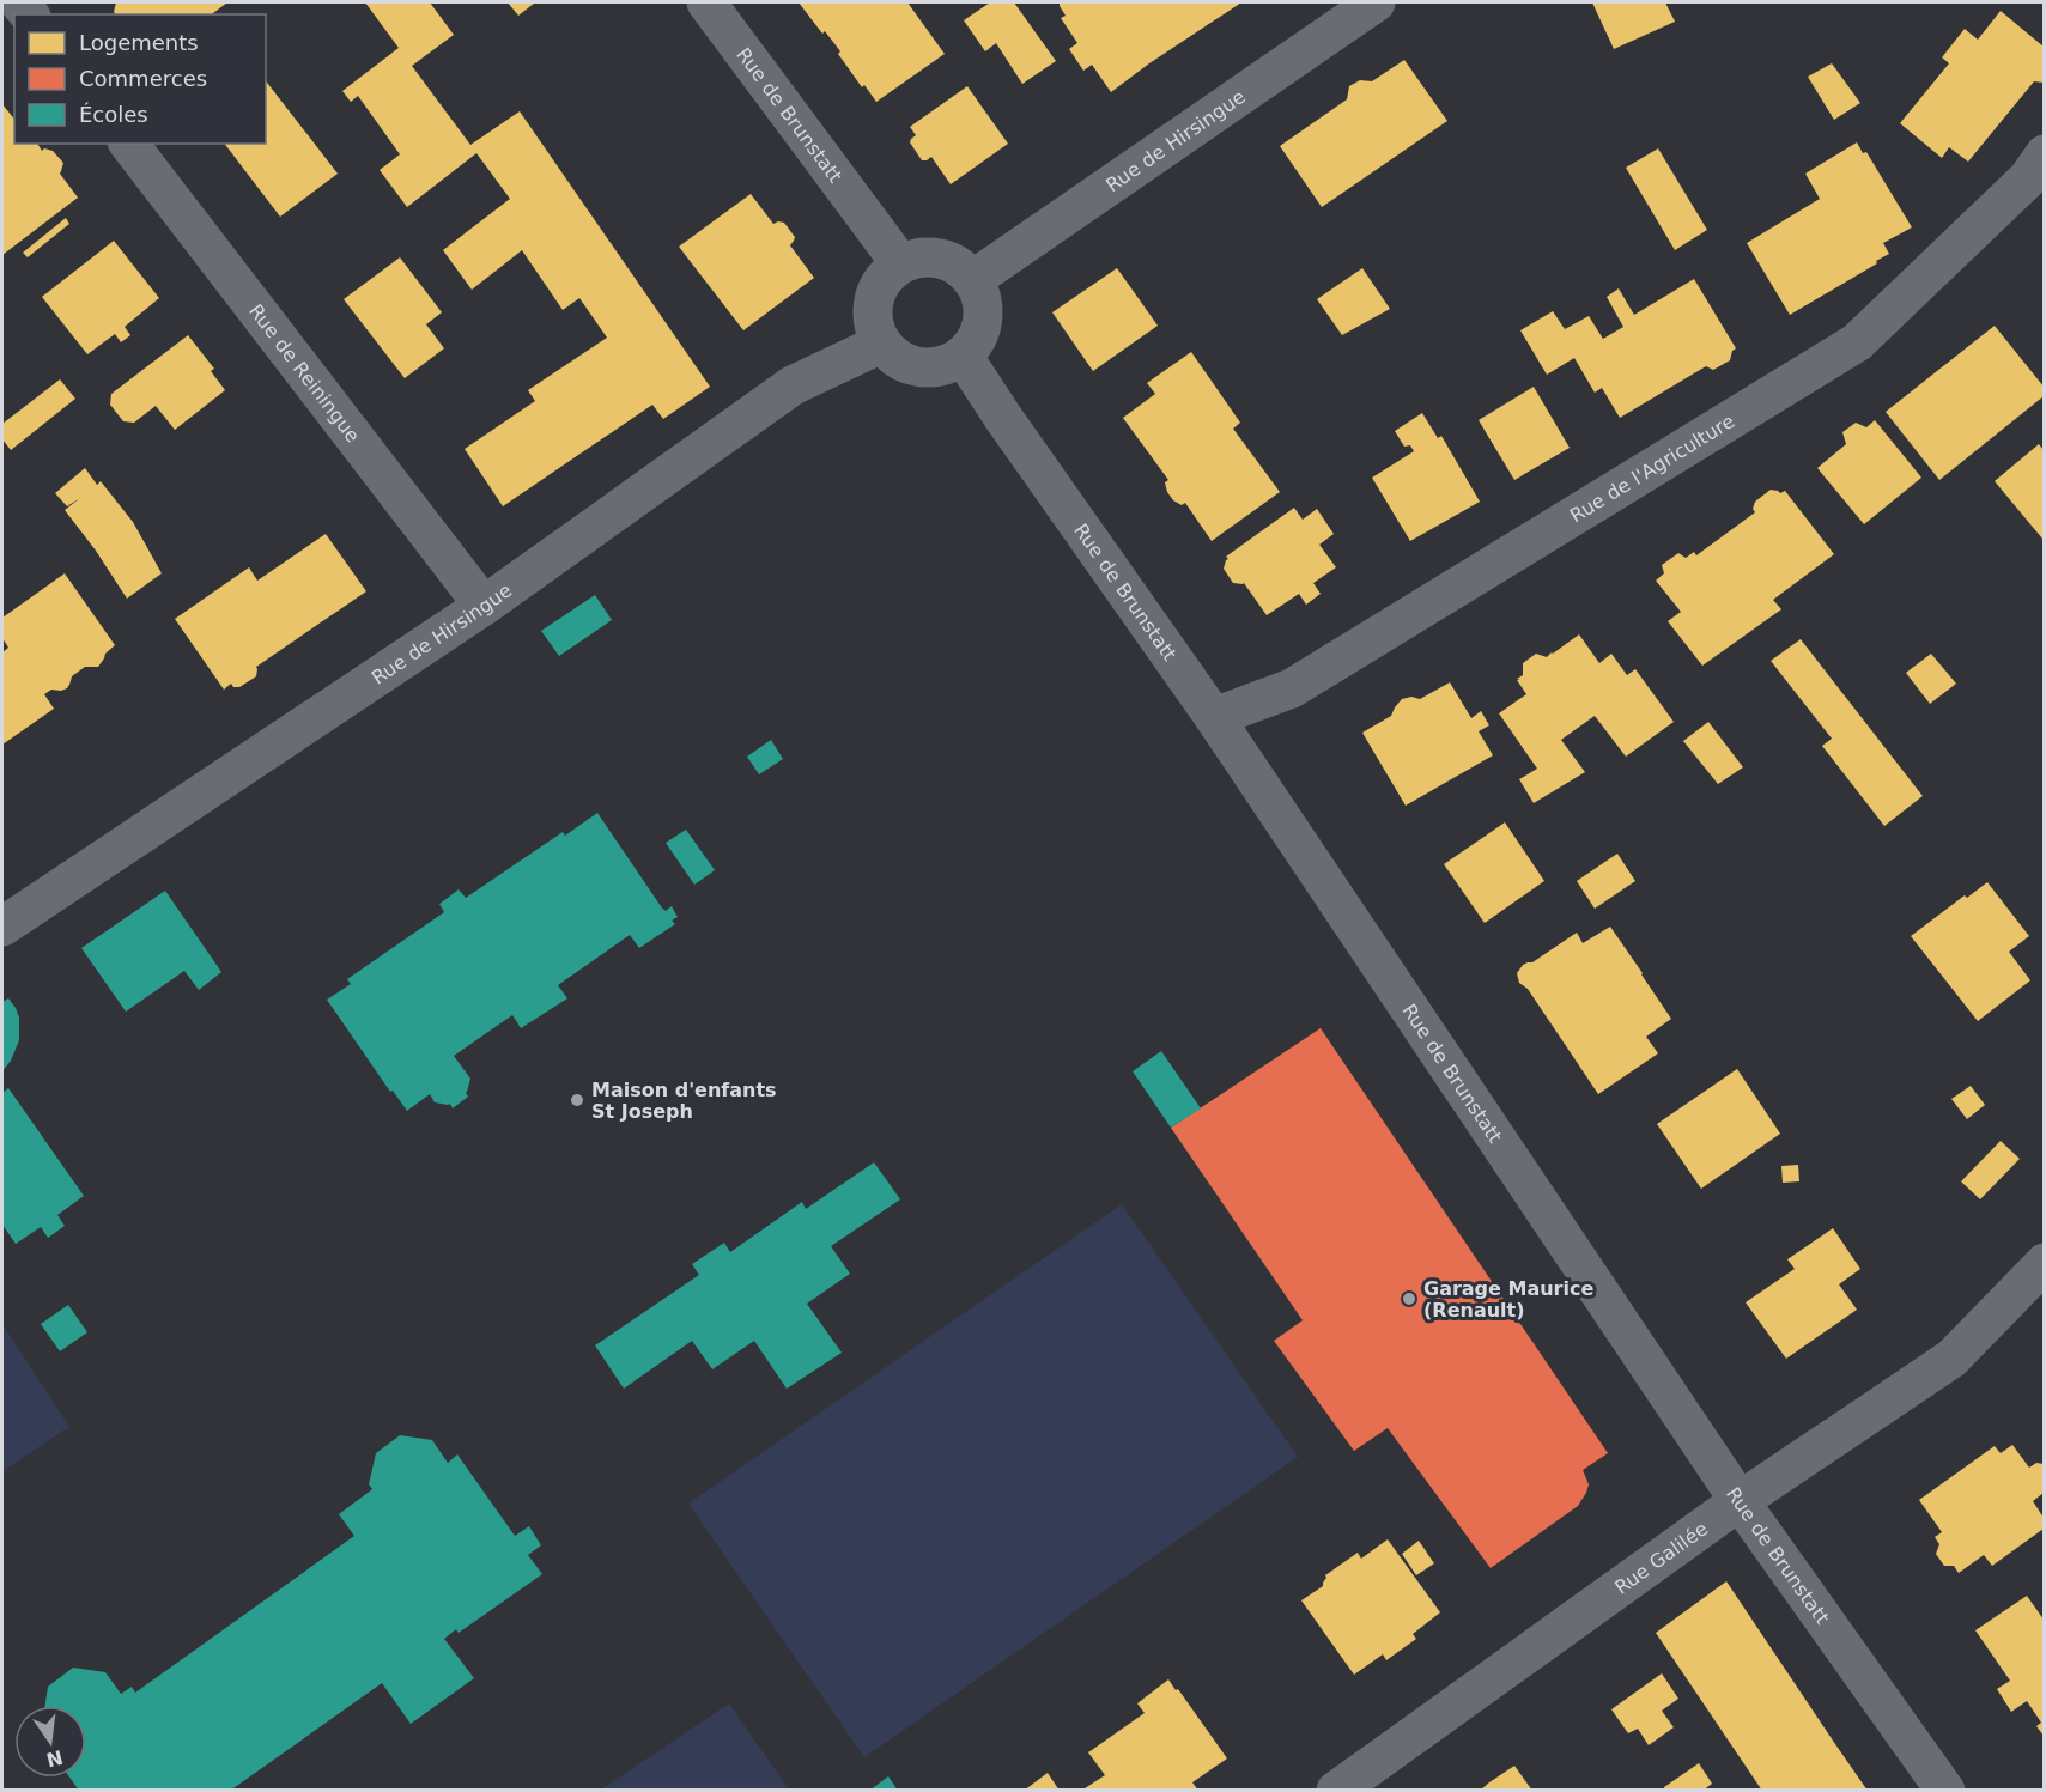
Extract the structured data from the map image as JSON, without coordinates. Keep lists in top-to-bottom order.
{
  "streets": {
    "street": [
      "Rue de Brunstatt",
      "Rue de Hirsingue",
      "Rue de Reiningue",
      "Rue de l'Agriculture",
      "Rue Galilée"
    ]
  },
  "crossings": [
    ["Rue de Brunstatt", "Rue de Hirsingue"],
    ["Rue de Brunstatt", "Rue de l'Agriculture"],
    ["Rue de Brunstatt", "Rue Galilée"],
    ["Rue de Hirsingue", "Rue de Reiningue"]
  ],
  "places": ["Maison d'enfants St Joseph", "Garage Maurice (Renault)"],
  "legend": ["Logements", "Commerces", "Écoles"],
  "north": "bottom"
}
